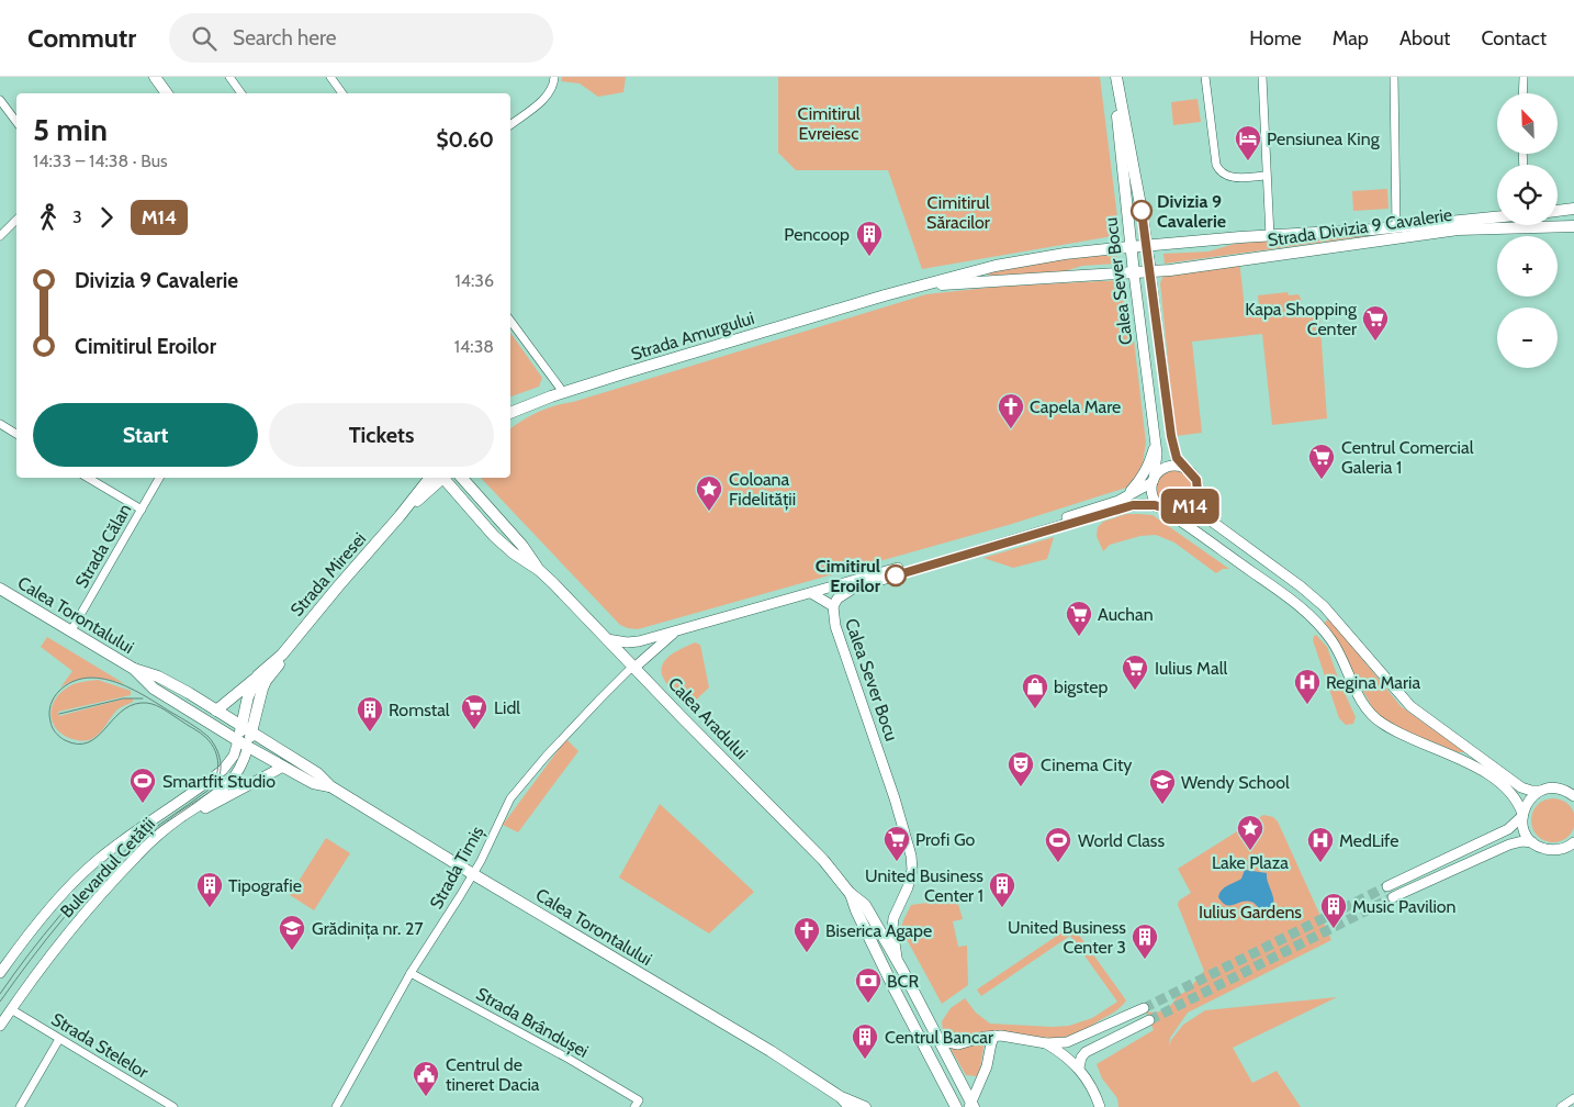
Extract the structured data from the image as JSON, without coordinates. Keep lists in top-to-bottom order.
{
  "streets": {
    "main road": [
      "Strada Divizia 9 Cavalerie",
      "Calea Sever Bocu",
      "Strada Amurgului",
      "Strada Miresei",
      "Calea Torontalului",
      "Calea Aradului",
      "Bulevardul Cetății"
    ],
    "street": [
      "Strada Călan",
      "Strada Timiș",
      "Strada Brândușei",
      "Strada Stelelor"
    ]
  },
  "crossings": [
    ["Strada Divizia 9 Cavalerie", "Calea Sever Bocu"],
    ["Strada Divizia 9 Cavalerie", "Strada Amurgului"],
    ["Calea Sever Bocu", "Strada Amurgului"],
    ["Calea Sever Bocu", "Calea Aradului"],
    ["Strada Călan", "Calea Torontalului"],
    ["Strada Miresei", "Calea Torontalului"],
    ["Strada Miresei", "Bulevardul Cetății"],
    ["Calea Torontalului", "Bulevardul Cetății"],
    ["Calea Torontalului", "Strada Timiș"],
    ["Calea Aradului", "Strada Timiș"],
    ["Bulevardul Cetății", "Strada Stelelor"],
    ["Strada Timiș", "Strada Brândușei"]
  ],
  "parks": ["Cimitirul Evreiesc", "Cimitirul Săracilor", "Iulius Gardens"],
  "places": {
    "hotel": ["Pensiunea King"],
    "other": ["Divizia 9 Cavalerie", "Cimitirul Eroilor"],
    "building": [
      "Pencoop",
      "Romstal",
      "Tipografie",
      "United Business Center 1",
      "Music Pavilion",
      "United Business Center 3",
      "Centrul Bancar"
    ],
    "supermarket": [
      "Kapa Shopping Center",
      "Centrul Comercial Galeria 1",
      "Auchan",
      "Iulius Mall",
      "Lidl",
      "Profi Go"
    ],
    "church": ["Capela Mare", "Biserica Agape"],
    "place": ["Coloana Fidelității", "Lake Plaza"],
    "hospital": ["Regina Maria", "MedLife"],
    "shop": ["bigstep"],
    "theatre": ["Cinema City"],
    "sports": ["Smartfit Studio", "World Class"],
    "school or university": ["Wendy School", "Grădinița nr. 27"],
    "bank": ["BCR"],
    "public building": ["Centrul de tineret Dacia"]
  },
  "lines": ["bus line M14"],
  "north": "top left",
  "page": {
    "header": "Commutr",
    "search": "Search here",
    "nav": [
      "Home",
      "Map",
      "About",
      "Contact"
    ],
    "on_map": "M14",
    "map_buttons": ["+", "−"],
    "heading": ["5 min", "14:33 – 14:38 · Bus", "$0.60"],
    "legs": ["3", "M14"],
    "list": [
      {
        "name": "Divizia 9 Cavalerie",
        "value": "14:36"
      },
      {
        "name": "Cimitirul Eroilor",
        "value": "14:38"
      }
    ],
    "buttons": ["Start", "Tickets"]
  }
}
